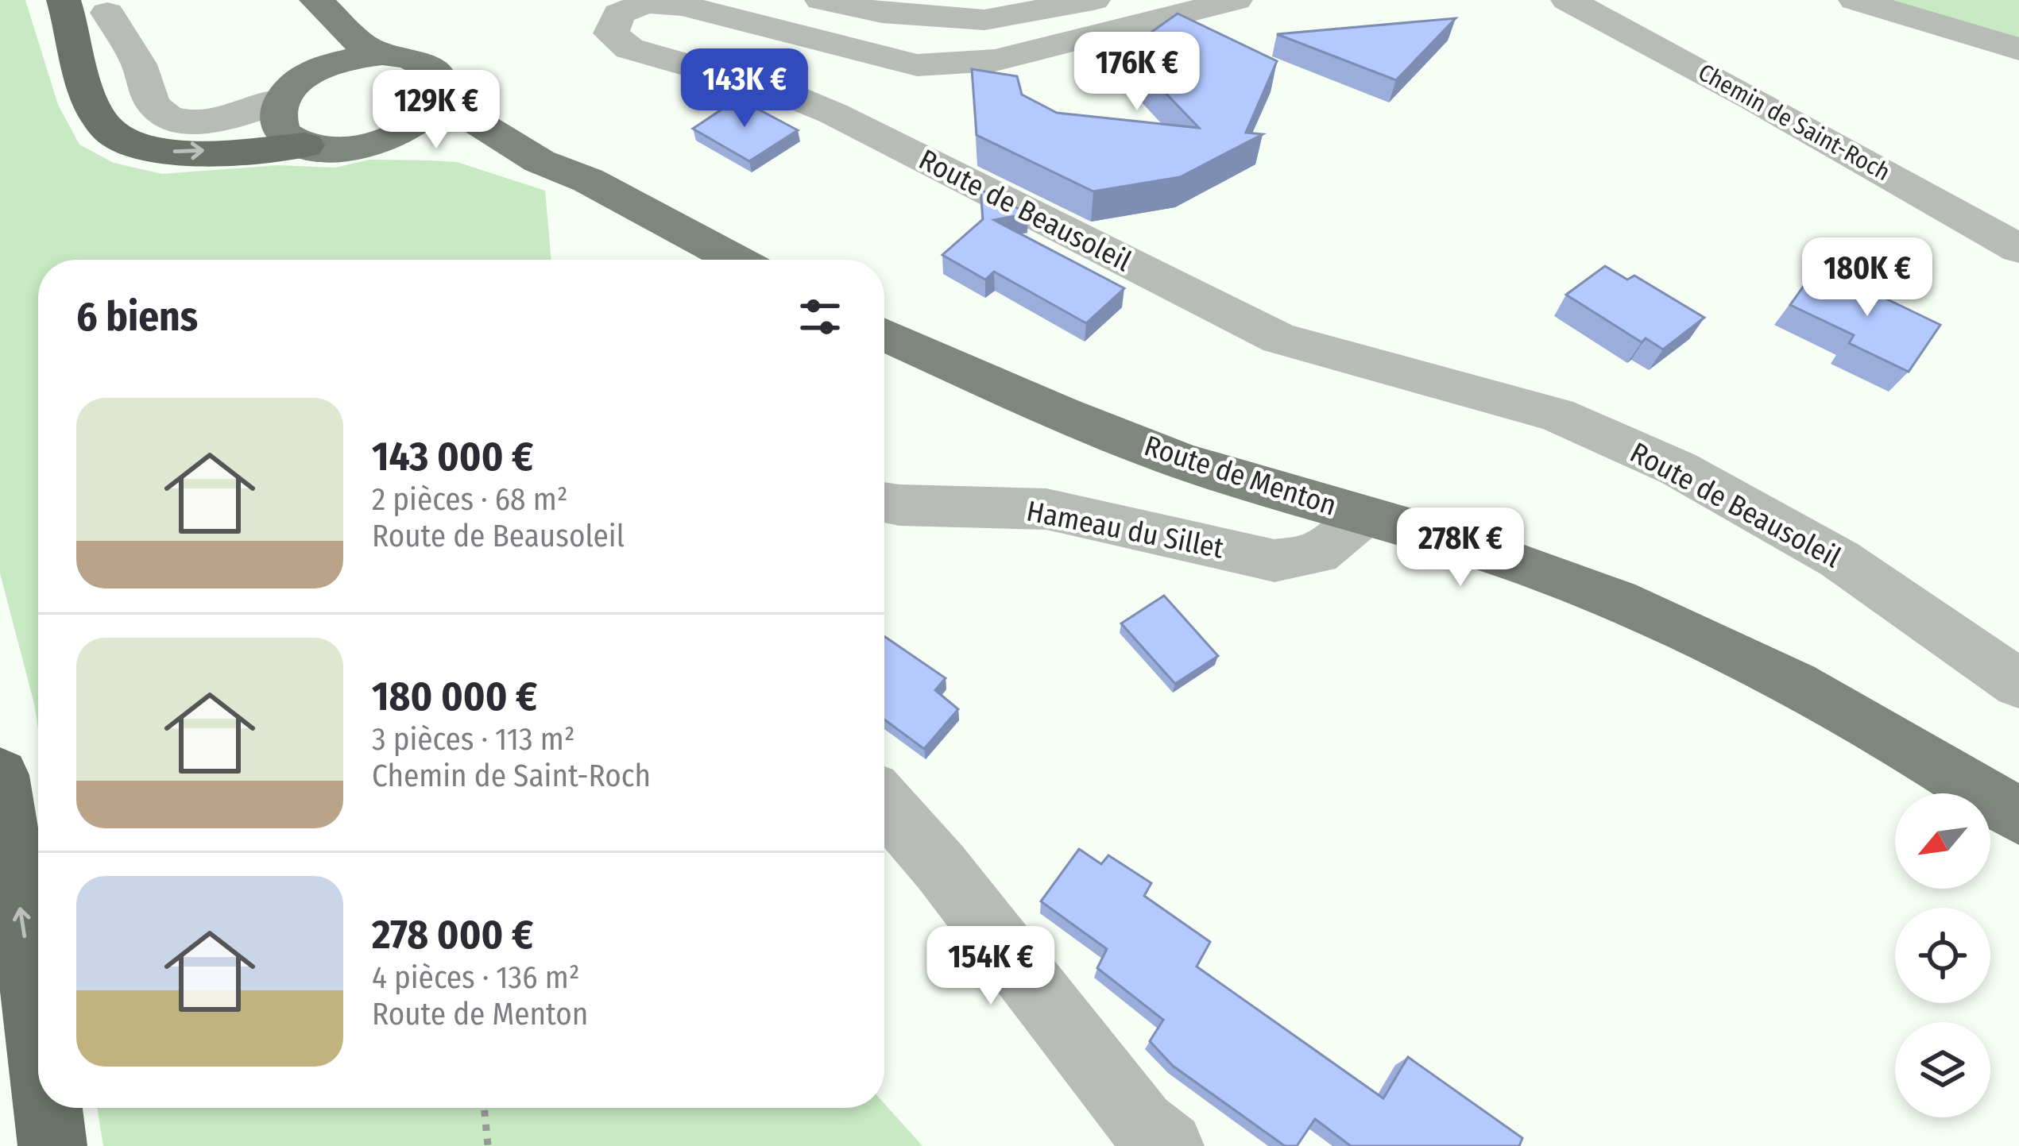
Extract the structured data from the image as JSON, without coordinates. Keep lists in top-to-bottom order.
{
  "streets": {
    "main road": ["Route de Menton"],
    "street": ["Chemin de Saint-Roch", "Route de Beausoleil", "Hameau du Sillet"]
  },
  "crossings": [
    ["Route de Menton", "Hameau du Sillet"]
  ],
  "north": "bottom left",
  "page": {
    "price": [
      "176K €",
      "143K €",
      "129K €",
      "180K €",
      "278K €",
      "154K €"
    ],
    "heading": "6 biens",
    "list": [
      {
        "name": "143 000 €",
        "note": "2 pièces · 68 m² · Route de Beausoleil"
      },
      {
        "name": "180 000 €",
        "note": "3 pièces · 113 m² · Chemin de Saint-Roch"
      },
      {
        "name": "278 000 €",
        "note": "4 pièces · 136 m² · Route de Menton"
      }
    ]
  }
}
